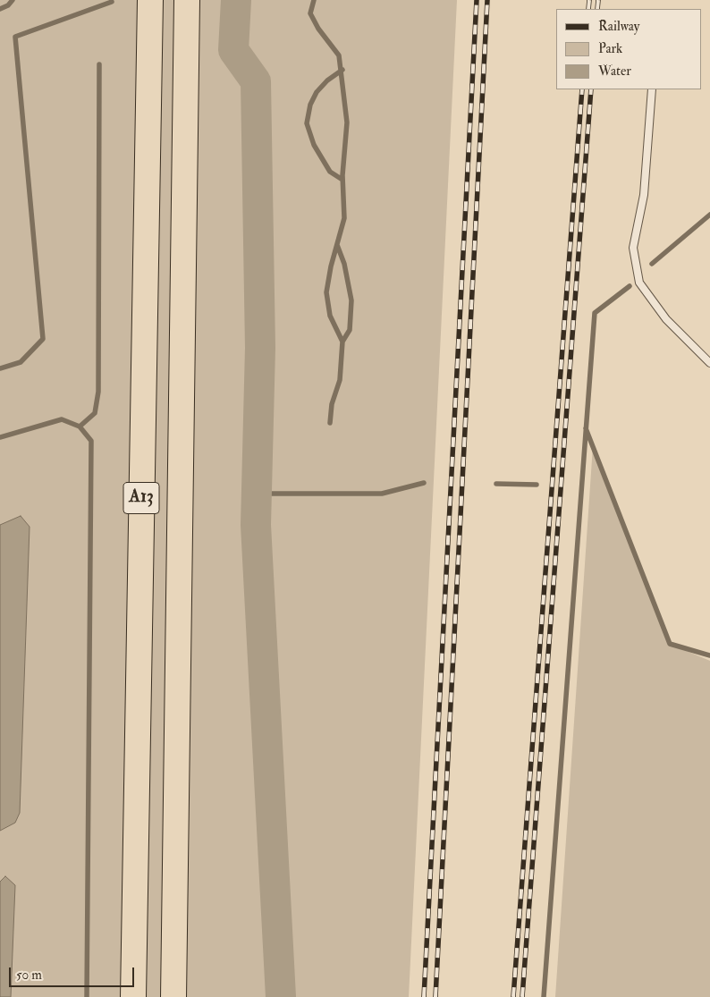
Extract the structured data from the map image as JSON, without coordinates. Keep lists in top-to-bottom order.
{
  "streets": {
    "highway": ["A13"]
  },
  "legend": ["Railway", "Park", "Water"],
  "scale_bar": "50 m"
}
